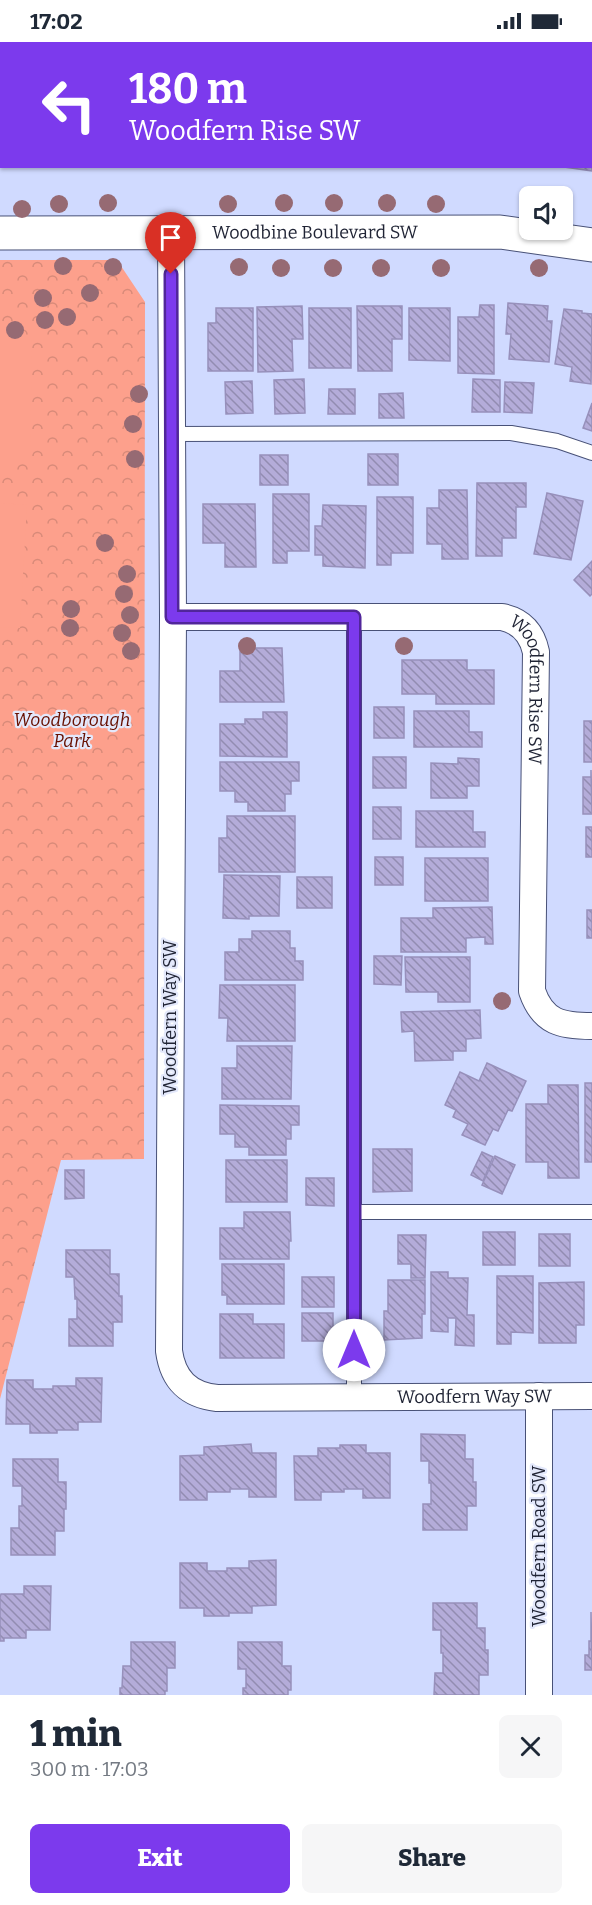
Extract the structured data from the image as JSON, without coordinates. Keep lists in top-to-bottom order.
{
  "streets": {
    "street": [
      "Woodbine Boulevard SW",
      "Woodfern Rise SW",
      "Woodfern Way SW",
      "Woodfern Road SW"
    ]
  },
  "crossings": [
    ["Woodbine Boulevard SW", "Woodfern Way SW"],
    ["Woodfern Rise SW", "Woodfern Way SW"],
    ["Woodfern Way SW", "Woodfern Road SW"]
  ],
  "parks": ["Woodborough Park"],
  "page": {
    "status": "17:02",
    "turn": ["180 m", "Woodfern Rise SW"],
    "heading": ["1 min", "300 m · 17:03"],
    "buttons": ["Exit", "Share"]
  }
}
